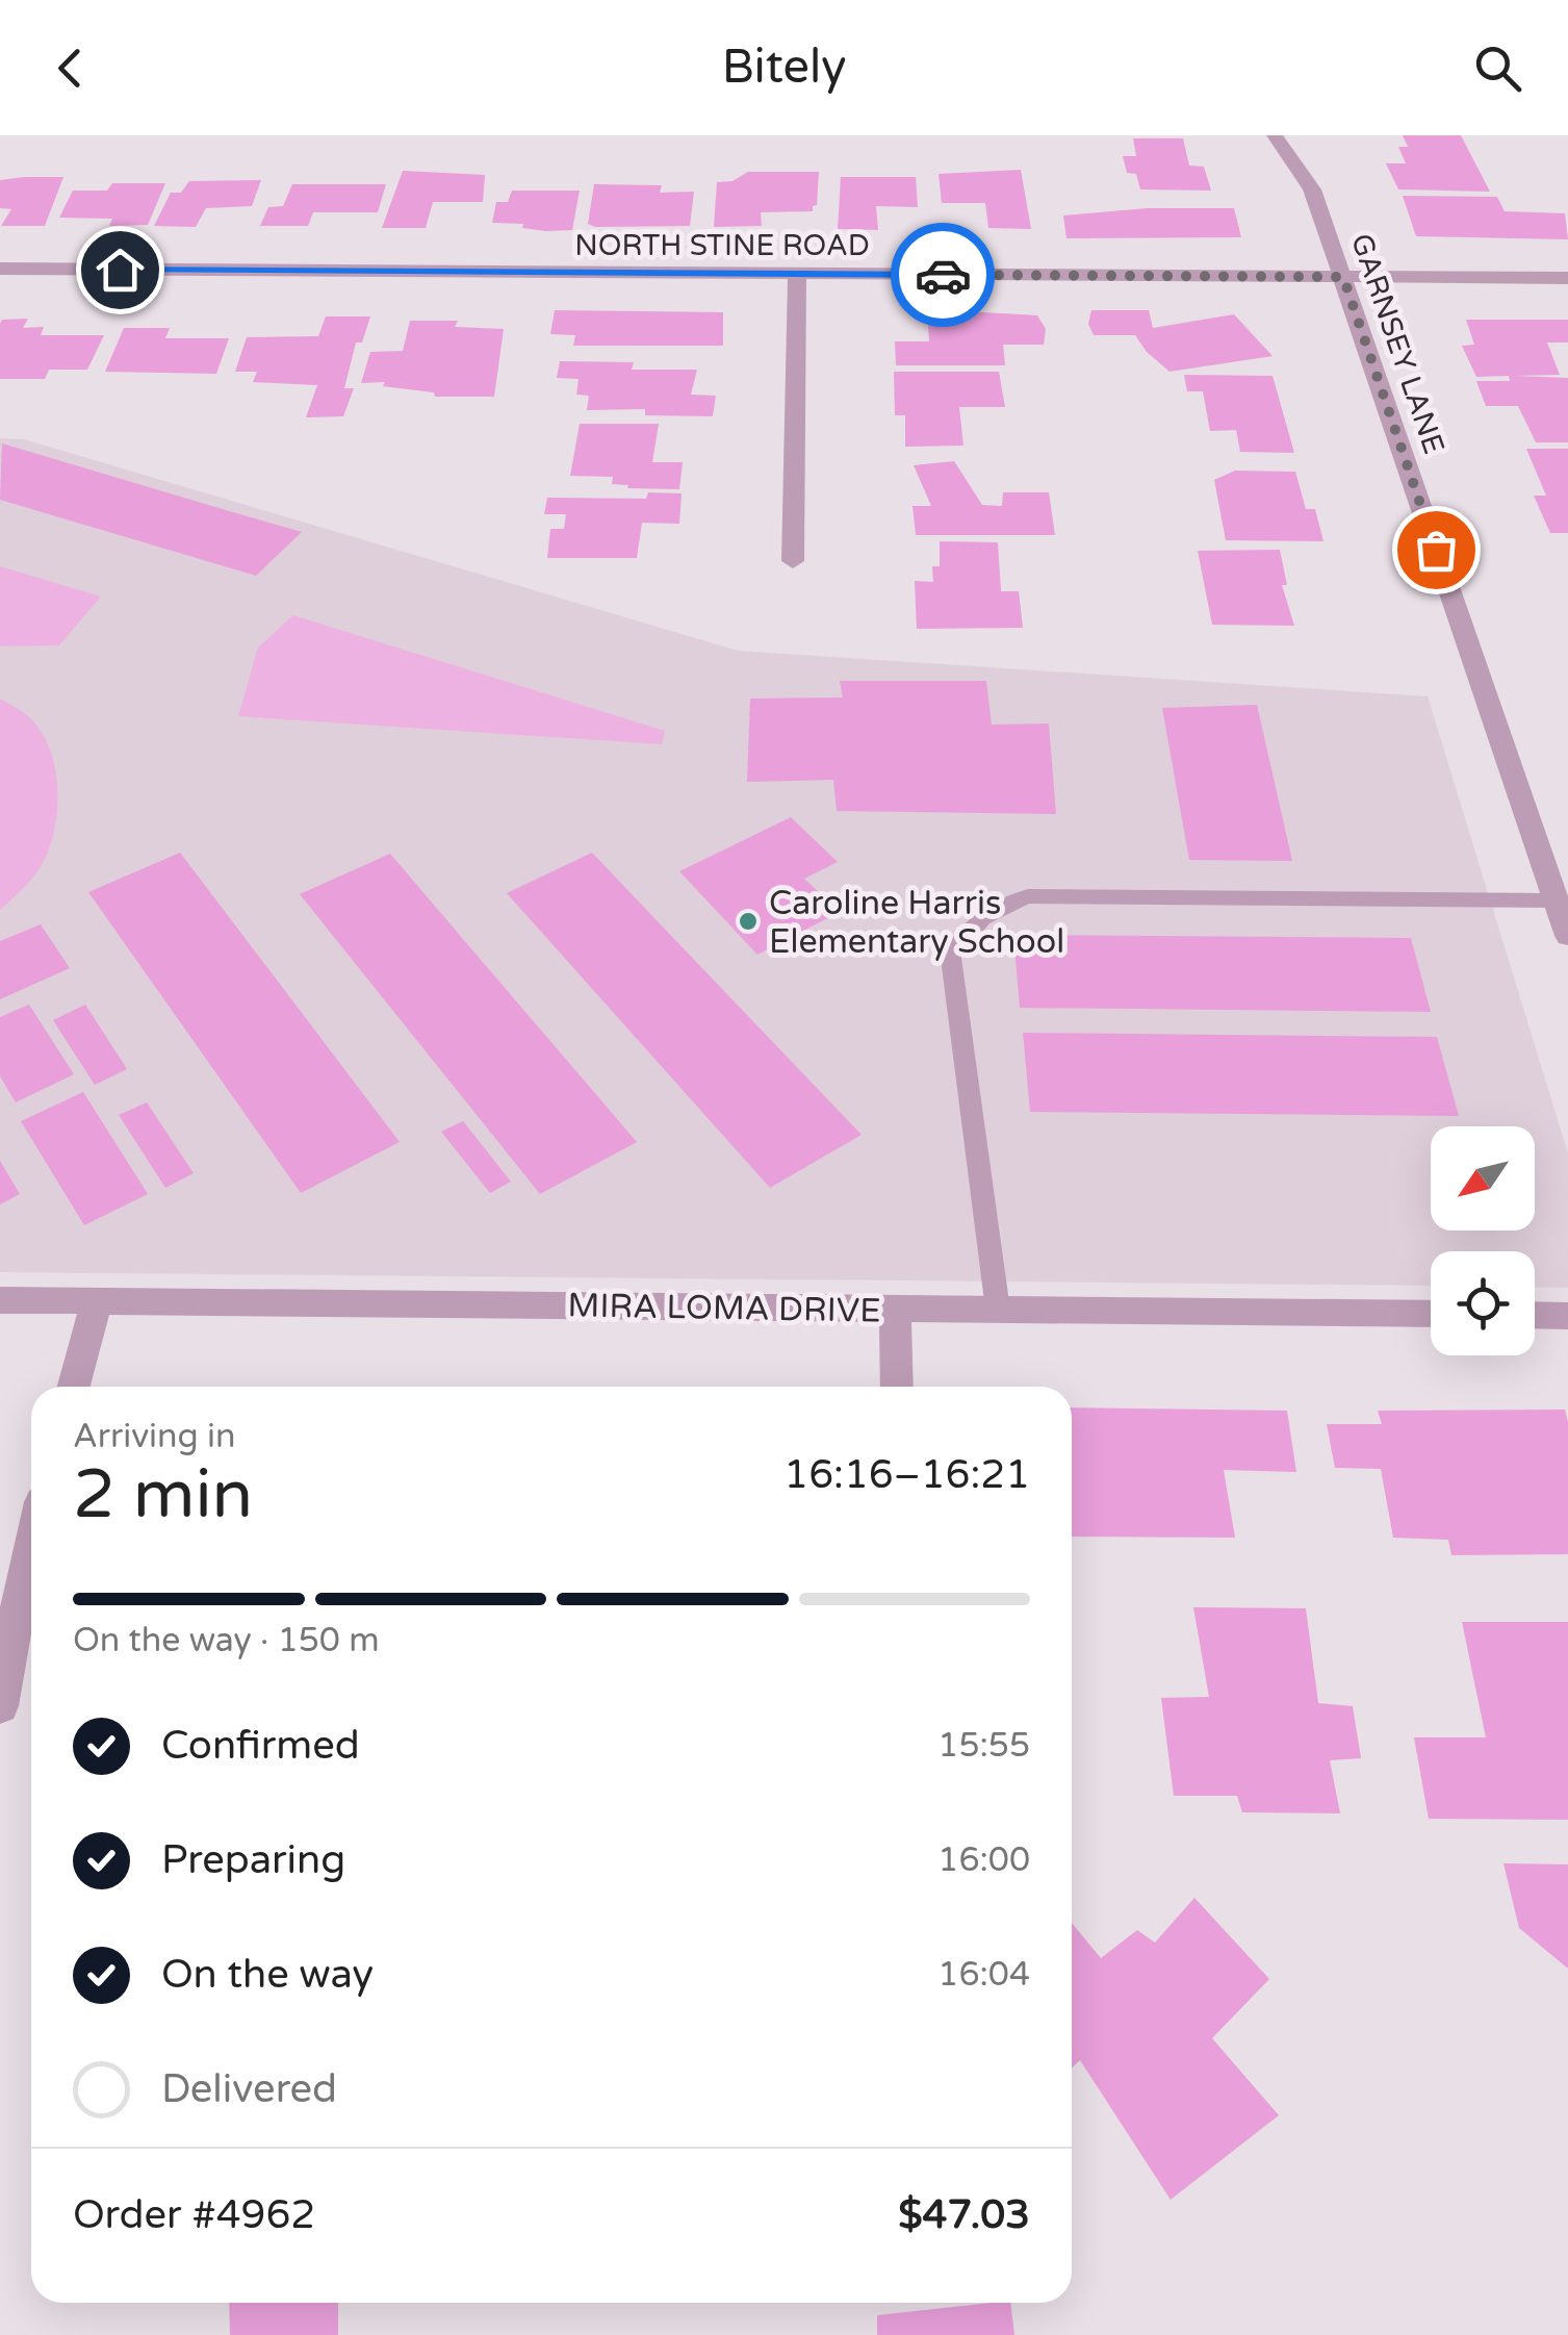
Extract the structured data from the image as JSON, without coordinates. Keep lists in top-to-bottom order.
{
  "streets": {
    "street": ["NORTH STINE ROAD", "GARNSEY LANE", "MIRA LOMA DRIVE"]
  },
  "crossings": [
    ["NORTH STINE ROAD", "GARNSEY LANE"]
  ],
  "places": ["Caroline Harris Elementary School"],
  "north": "bottom left",
  "page": {
    "header": "Bitely",
    "heading": ["2 min", "Arriving in", "16:16–16:21"],
    "panel": ["Order #4962", "$47.03"],
    "bar": "On the way · 150 m",
    "list": [
      ["Confirmed", "15:55"],
      ["Preparing", "16:00"],
      ["On the way", "16:04"],
      "Delivered"
    ]
  }
}
